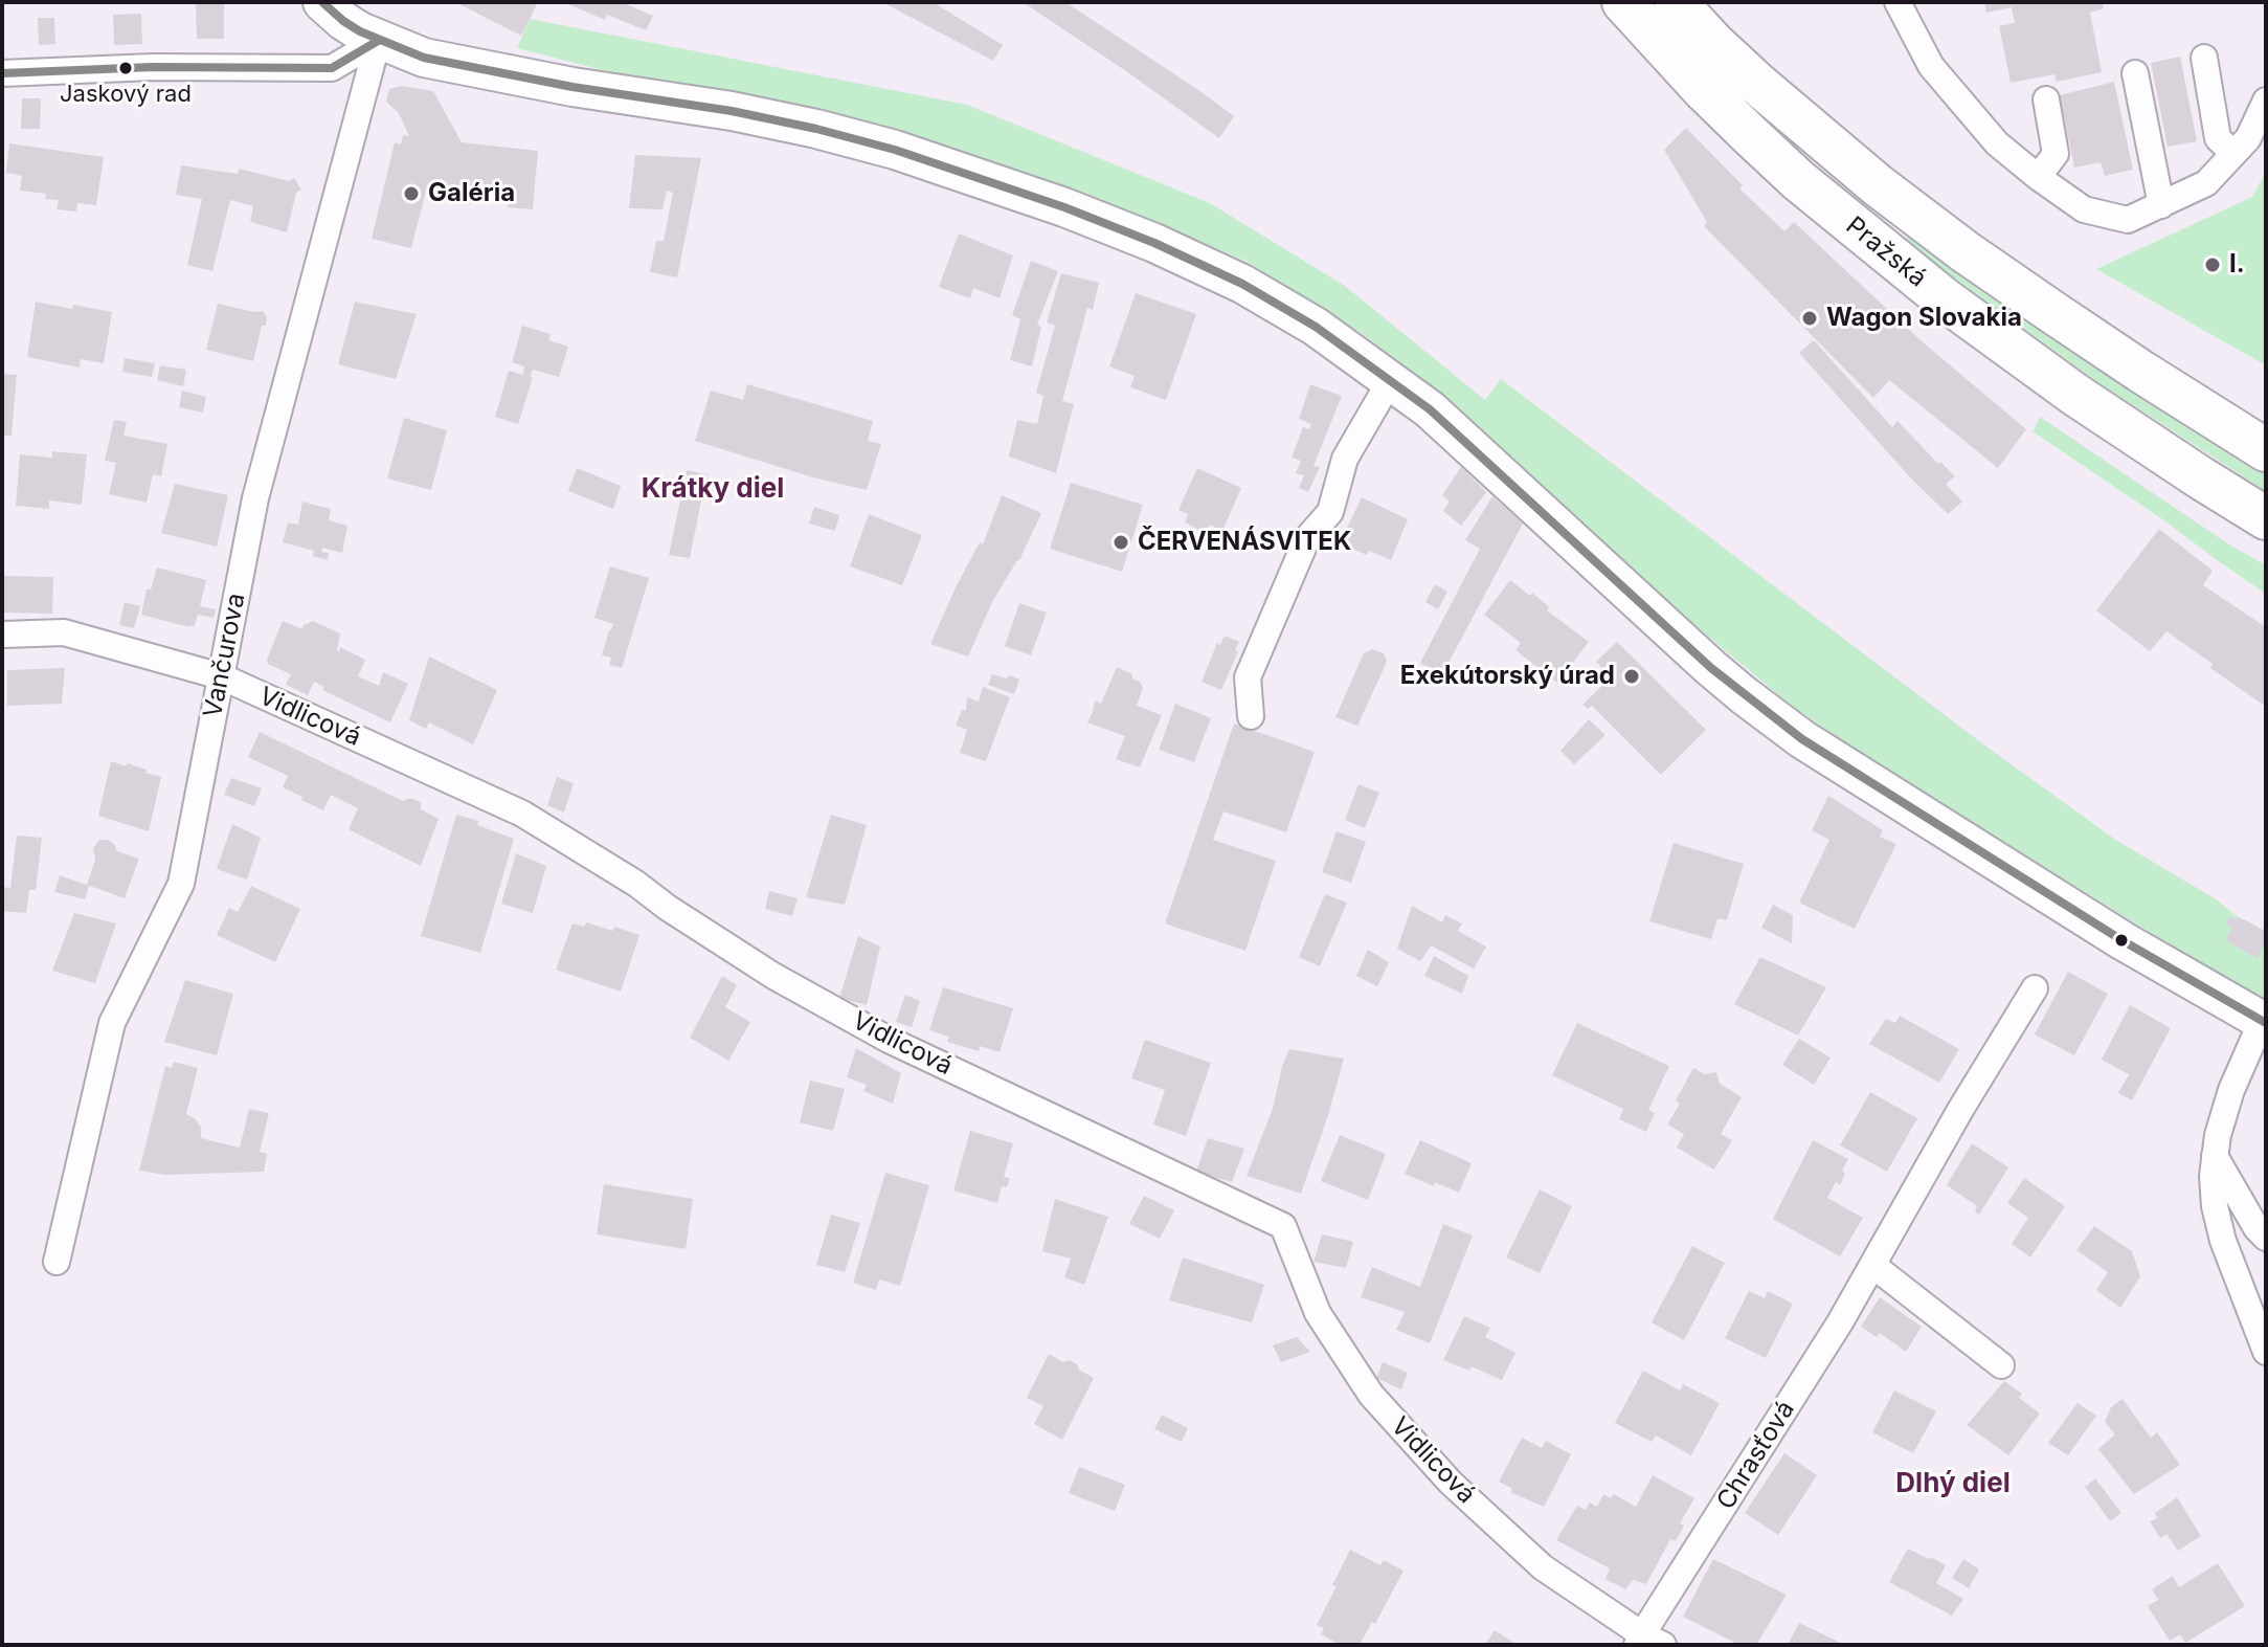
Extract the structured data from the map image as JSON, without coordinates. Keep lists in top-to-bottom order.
{
  "streets": {
    "main road": ["Pražská"],
    "street": ["Vančurova", "Vidlicová", "Chrasťová"]
  },
  "crossings": [
    ["Vančurova", "Vidlicová"],
    ["Vidlicová", "Chrasťová"]
  ],
  "districts": ["Krátky diel", "Dlhý diel"],
  "places": [
    "Jaskový rad",
    "Galéria",
    "I.",
    "Wagon Slovakia",
    "ČERVENÁSVITEK",
    "Exekútorský úrad"
  ]
}
